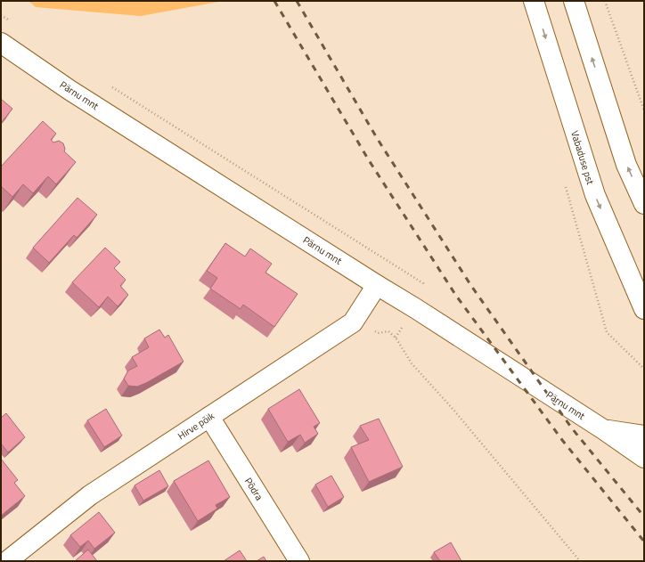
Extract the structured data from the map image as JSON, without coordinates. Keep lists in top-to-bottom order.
{
  "streets": {
    "main road": [
      "Pärnu mnt",
      "Vabaduse pst",
      "Hirve põik",
      "Põdra"
    ]
  },
  "crossings": [
    ["Pärnu mnt", "Hirve põik"],
    ["Hirve põik", "Põdra"]
  ]
}
